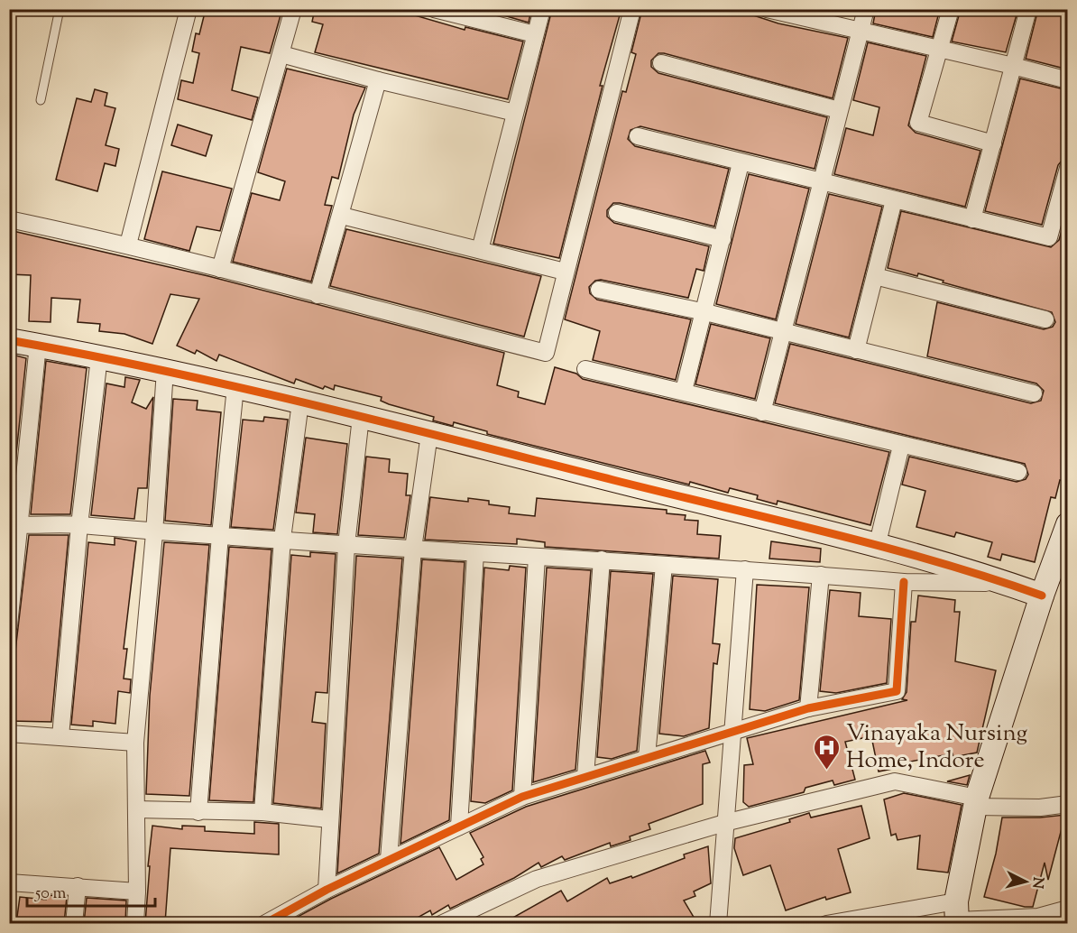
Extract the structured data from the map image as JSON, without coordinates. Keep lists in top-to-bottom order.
{
  "places": {
    "hospital": ["Vinayaka Nursing Home, Indore"]
  },
  "scale_bar": "50 m",
  "north": "right"
}
